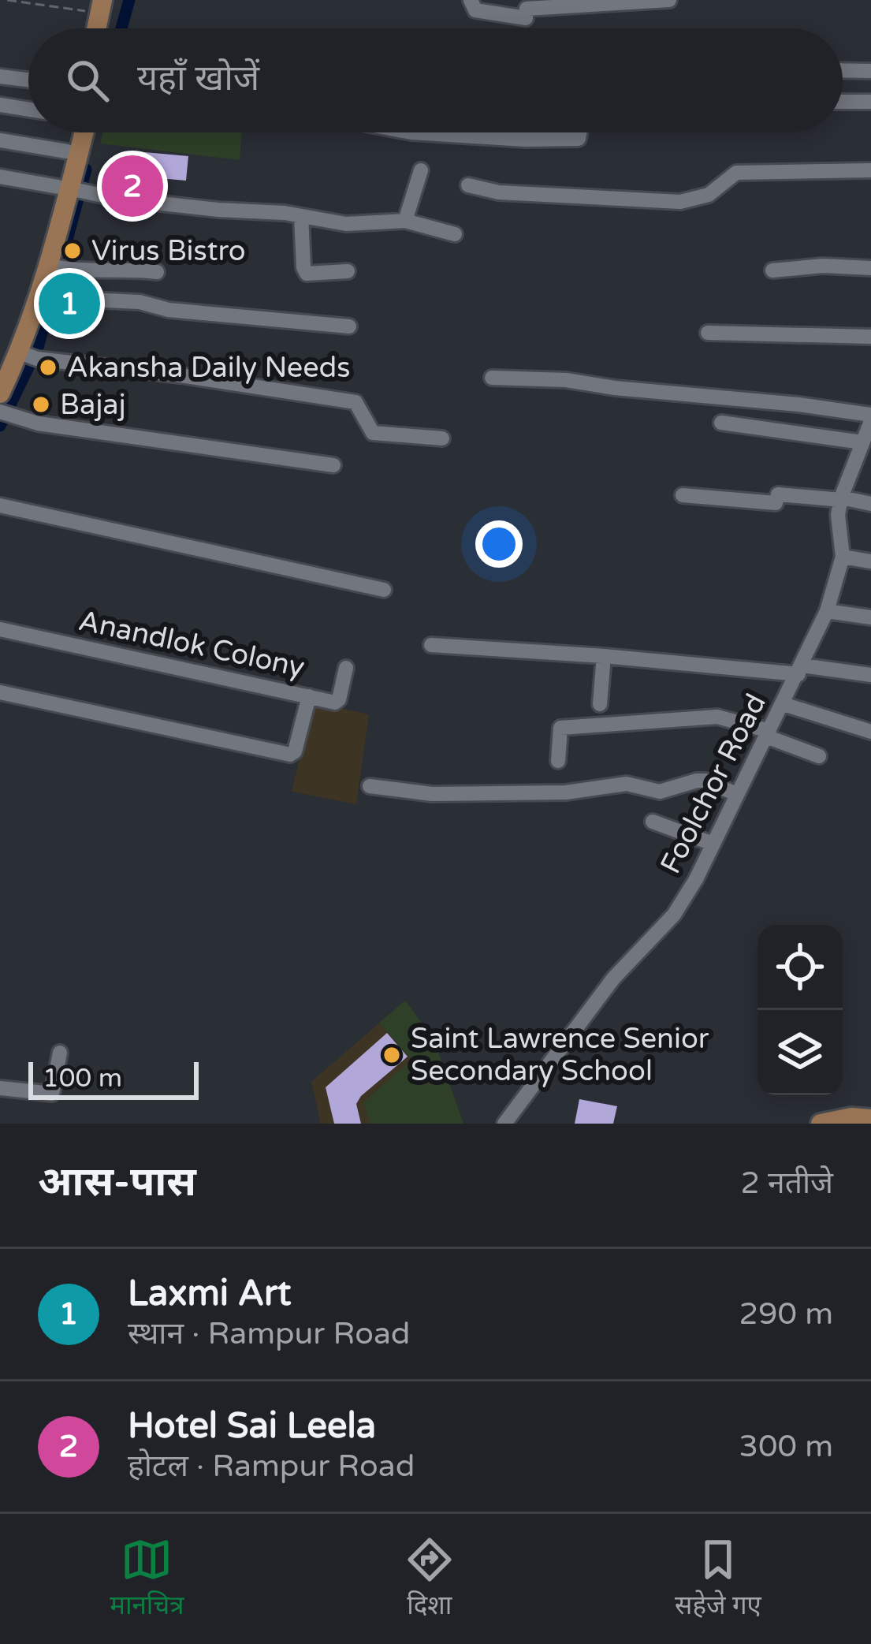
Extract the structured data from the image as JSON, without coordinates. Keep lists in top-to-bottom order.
{
  "streets": {
    "street": ["Anandlok Colony", "Foolchor Road"]
  },
  "places": [
    "Virus Bistro",
    "Akansha Daily Needs",
    "Bajaj",
    "Saint Lawrence Senior Secondary School"
  ],
  "scale_bar": "100 m",
  "page": {
    "search": "यहाँ खोजें",
    "pins": ["2", "1"],
    "scale": "100 m",
    "heading": ["आस-पास", "2 नतीजे"],
    "list": [
      {
        "mark": "1",
        "name": "Laxmi Art",
        "note": "स्थान · Rampur Road",
        "value": "290 m"
      },
      {
        "mark": "2",
        "name": "Hotel Sai Leela",
        "note": "होटल · Rampur Road",
        "value": "300 m"
      }
    ],
    "nav": ["मानचित्र", "दिशा", "सहेजे गए"]
  }
}
